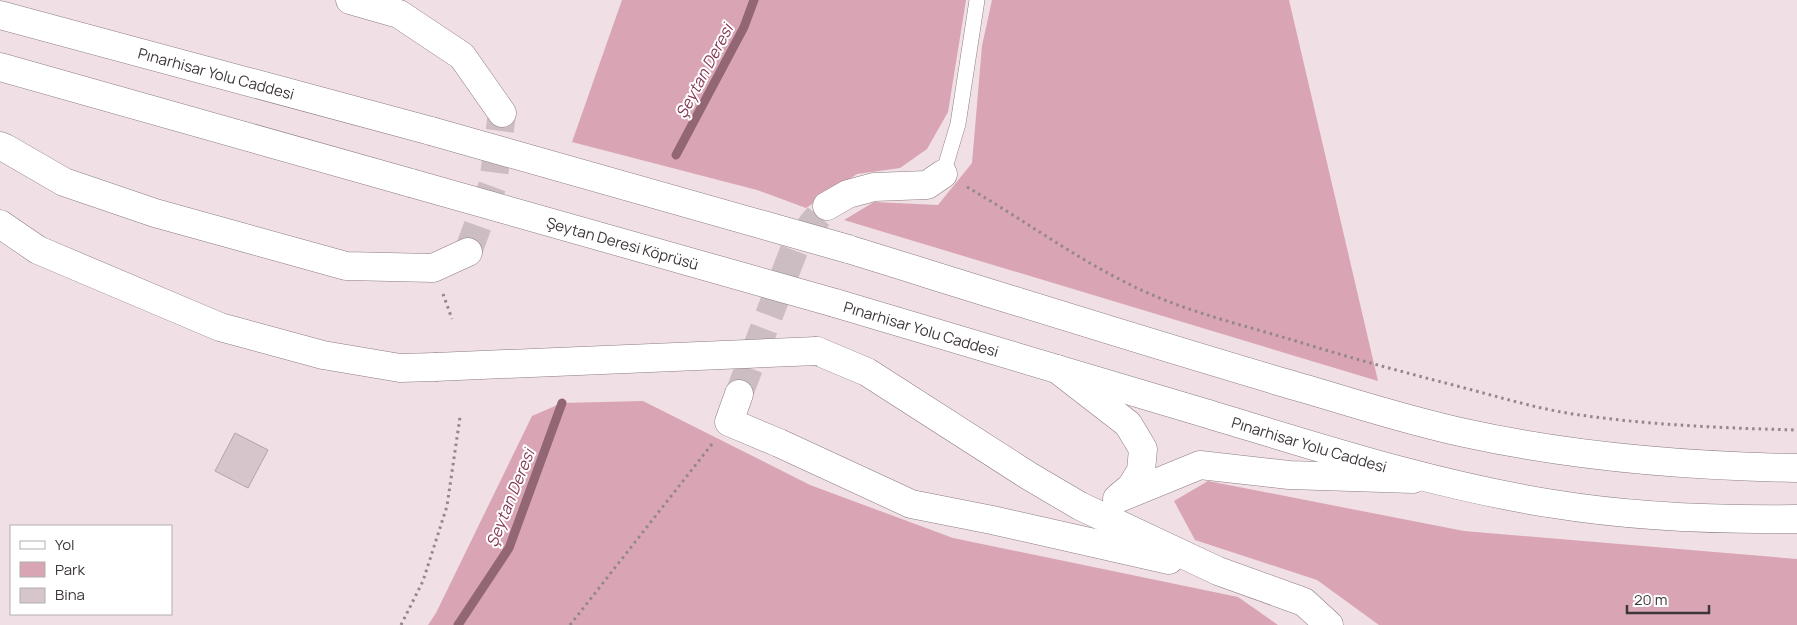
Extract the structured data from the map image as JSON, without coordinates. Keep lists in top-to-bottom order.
{
  "streets": {
    "main road": ["Pınarhisar Yolu Caddesi", "Şeytan Deresi Köprüsü"]
  },
  "crossings": [
    ["Pınarhisar Yolu Caddesi", "Şeytan Deresi Köprüsü"]
  ],
  "water": ["Şeytan Deresi"],
  "legend": ["Yol", "Park", "Bina"],
  "scale_bar": "20 m"
}
